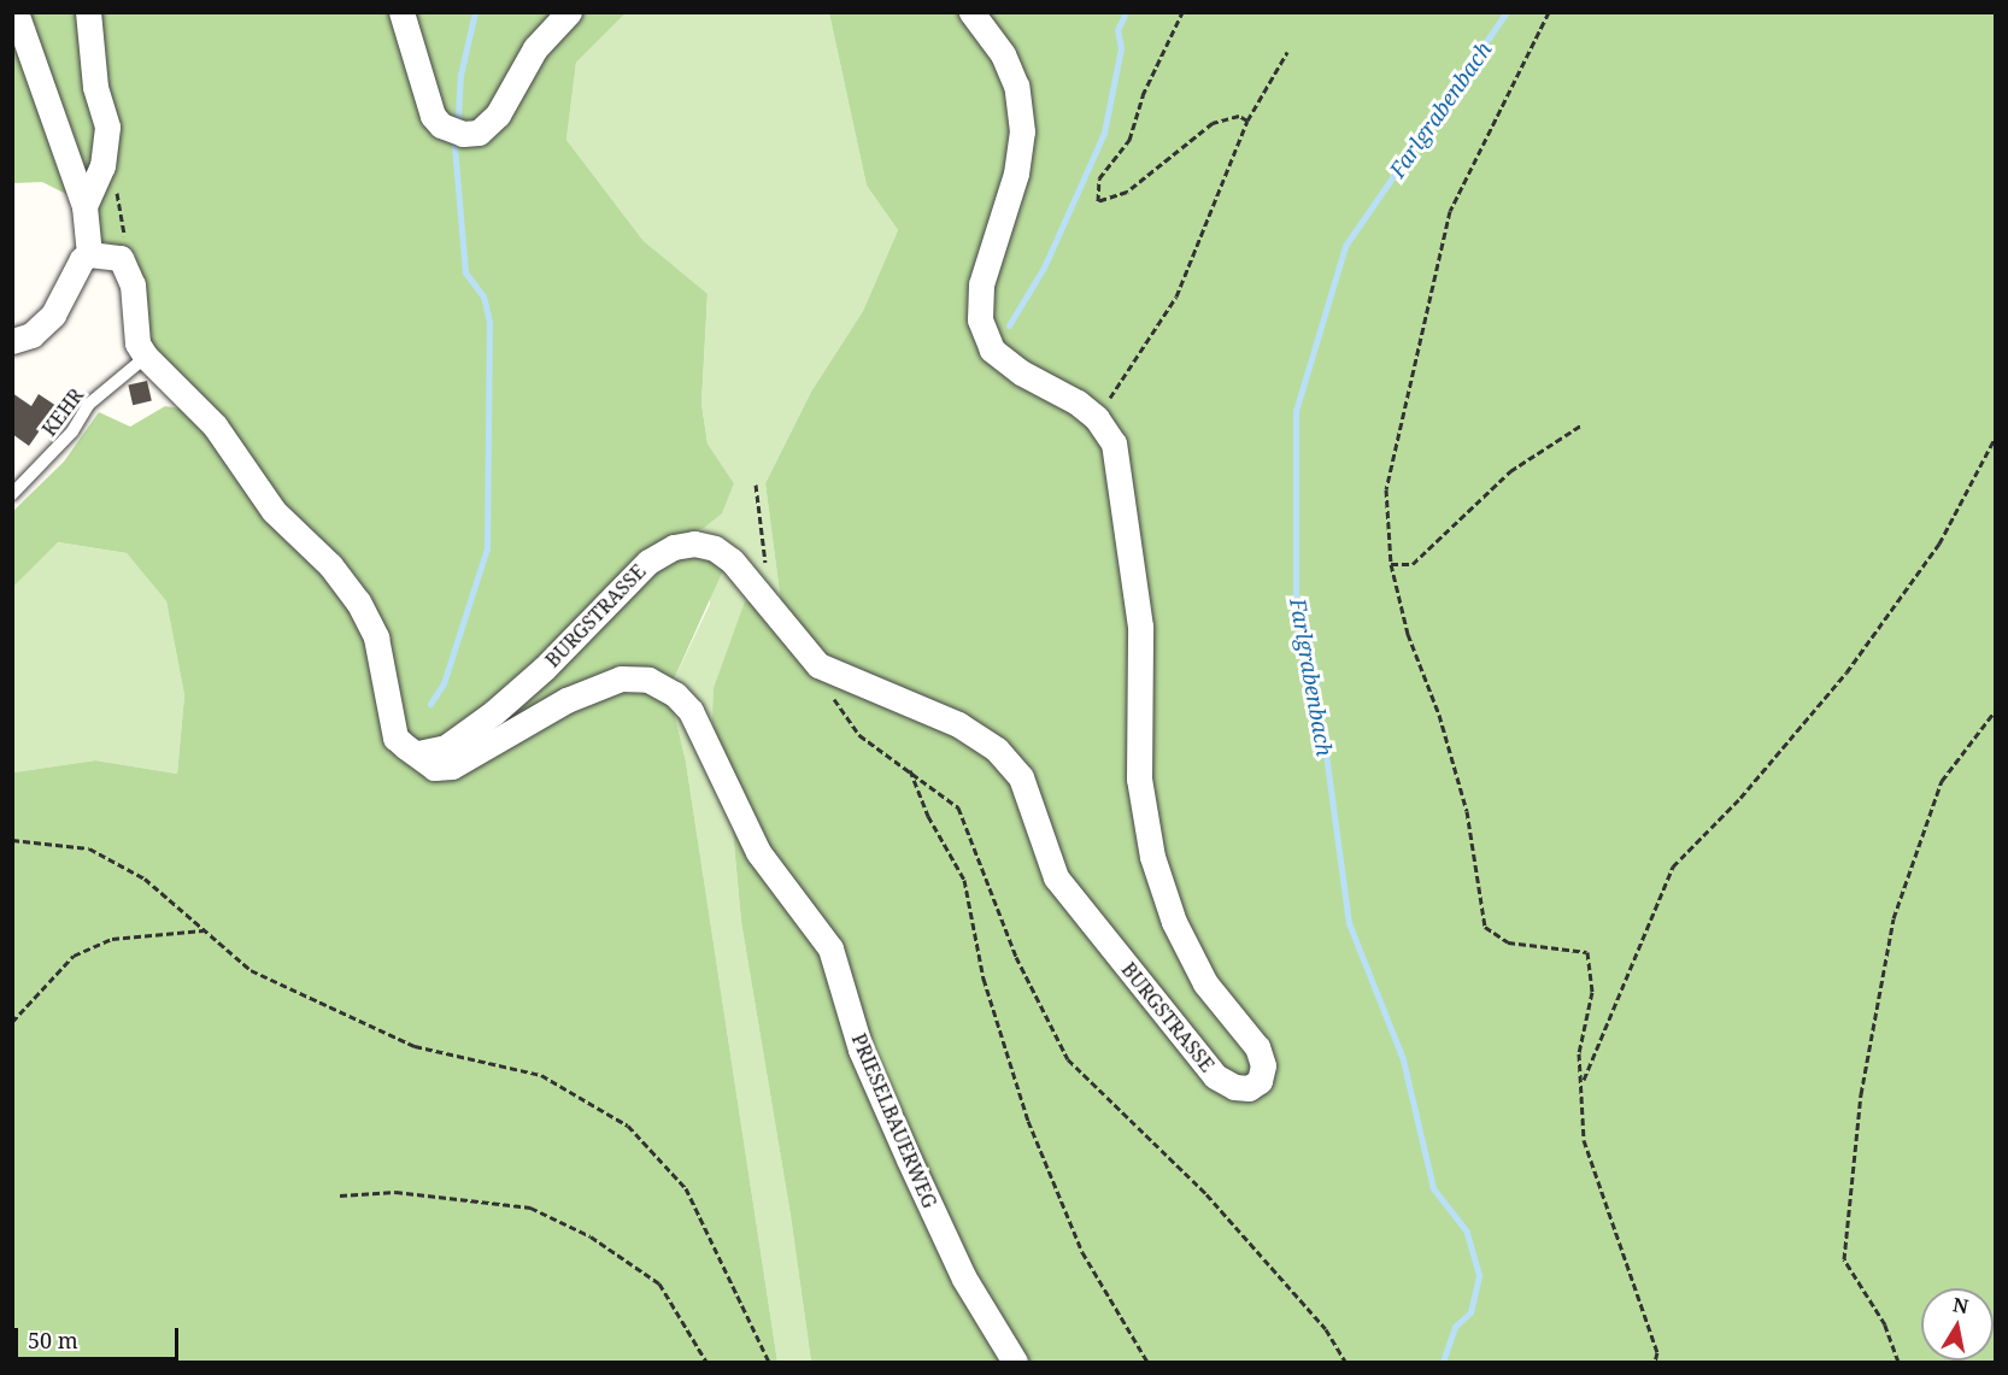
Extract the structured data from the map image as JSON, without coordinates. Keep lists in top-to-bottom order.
{
  "streets": {
    "street": ["BURGSTRASSE", "PRIESELBAUERWEG"],
    "lane": ["KEHR"]
  },
  "crossings": [
    ["KEHR", "PRIESELBAUERWEG"],
    ["BURGSTRASSE", "PRIESELBAUERWEG"]
  ],
  "water": ["Farlgrabenbach"],
  "scale_bar": "50 m",
  "north": "top"
}
